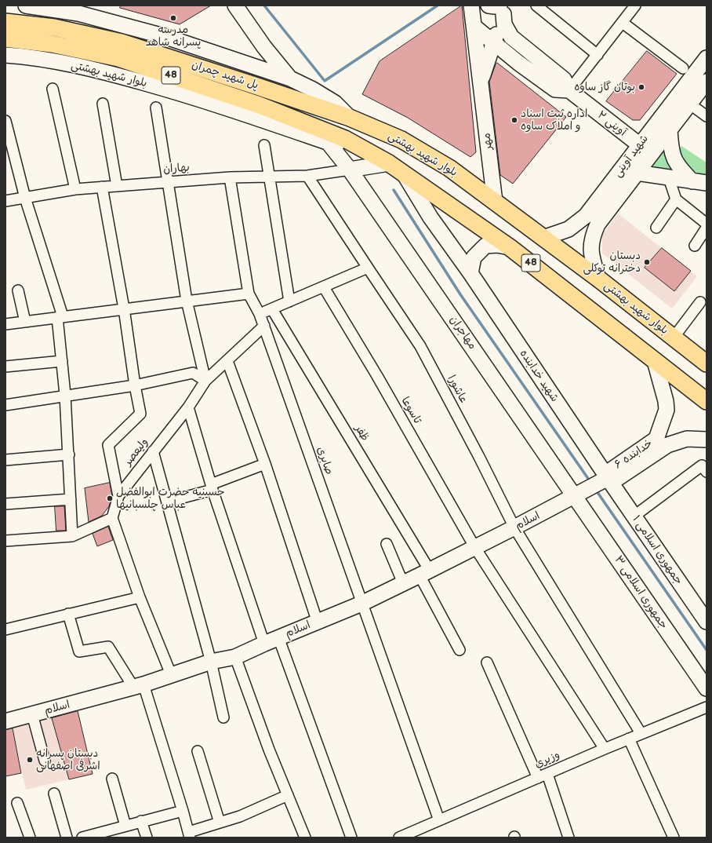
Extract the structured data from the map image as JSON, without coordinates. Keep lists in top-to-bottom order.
{
  "streets": {
    "main road": ["بلوار شهید بهشتی", "48", "پل شهید چمران"],
    "street": [
      "۲ آوینی",
      "مهر",
      "شهید آوینی",
      "بهاران",
      "مهاجران",
      "شهید خدابنده",
      "عاشورا",
      "تاسوعا",
      "ظفر",
      "ولیعصر",
      "خدابنده ۶",
      "صابری",
      "اسلام",
      "جمهوری اسلامی ۱",
      "جمهوری اسلامی ۳",
      "وزیری"
    ]
  },
  "crossings": [
    ["بلوار شهید بهشتی", "پل شهید چمران"],
    ["بلوار شهید بهشتی", "مهر"],
    ["بلوار شهید بهشتی", "شهید آوینی"],
    ["بلوار شهید بهشتی", "مهاجران"],
    ["بلوار شهید بهشتی", "شهید خدابنده"],
    ["بلوار شهید بهشتی", "خدابنده ۶"],
    ["۲ آوینی", "شهید آوینی"],
    ["بهاران", "مهاجران"],
    ["بهاران", "عاشورا"],
    ["بهاران", "صابری"],
    ["مهاجران", "اسلام"],
    ["مهاجران", "جمهوری اسلامی ۳"],
    ["شهید خدابنده", "خدابنده ۶"],
    ["شهید خدابنده", "اسلام"],
    ["شهید خدابنده", "جمهوری اسلامی ۱"],
    ["عاشورا", "اسلام"],
    ["عاشورا", "وزیری"],
    ["تاسوعا", "اسلام"],
    ["تاسوعا", "وزیری"],
    ["ظفر", "اسلام"],
    ["ولیعصر", "صابری"],
    ["خدابنده ۶", "اسلام"],
    ["خدابنده ۶", "جمهوری اسلامی ۱"],
    ["صابری", "اسلام"],
    ["صابری", "وزیری"],
    ["اسلام", "جمهوری اسلامی ۱"],
    ["اسلام", "جمهوری اسلامی ۳"]
  ],
  "places": [
    "مدرسه پسرانه شاهد",
    "بوتان گاز ساوه",
    "اداره ثبت اسناد و املاک ساوه",
    "دبستان دخترانه توکلی",
    "حسینیه حضرت ابوالفضل عباس چلسبانیها",
    "دبستان پسرانه اشرفی اصفهانی"
  ]
}
